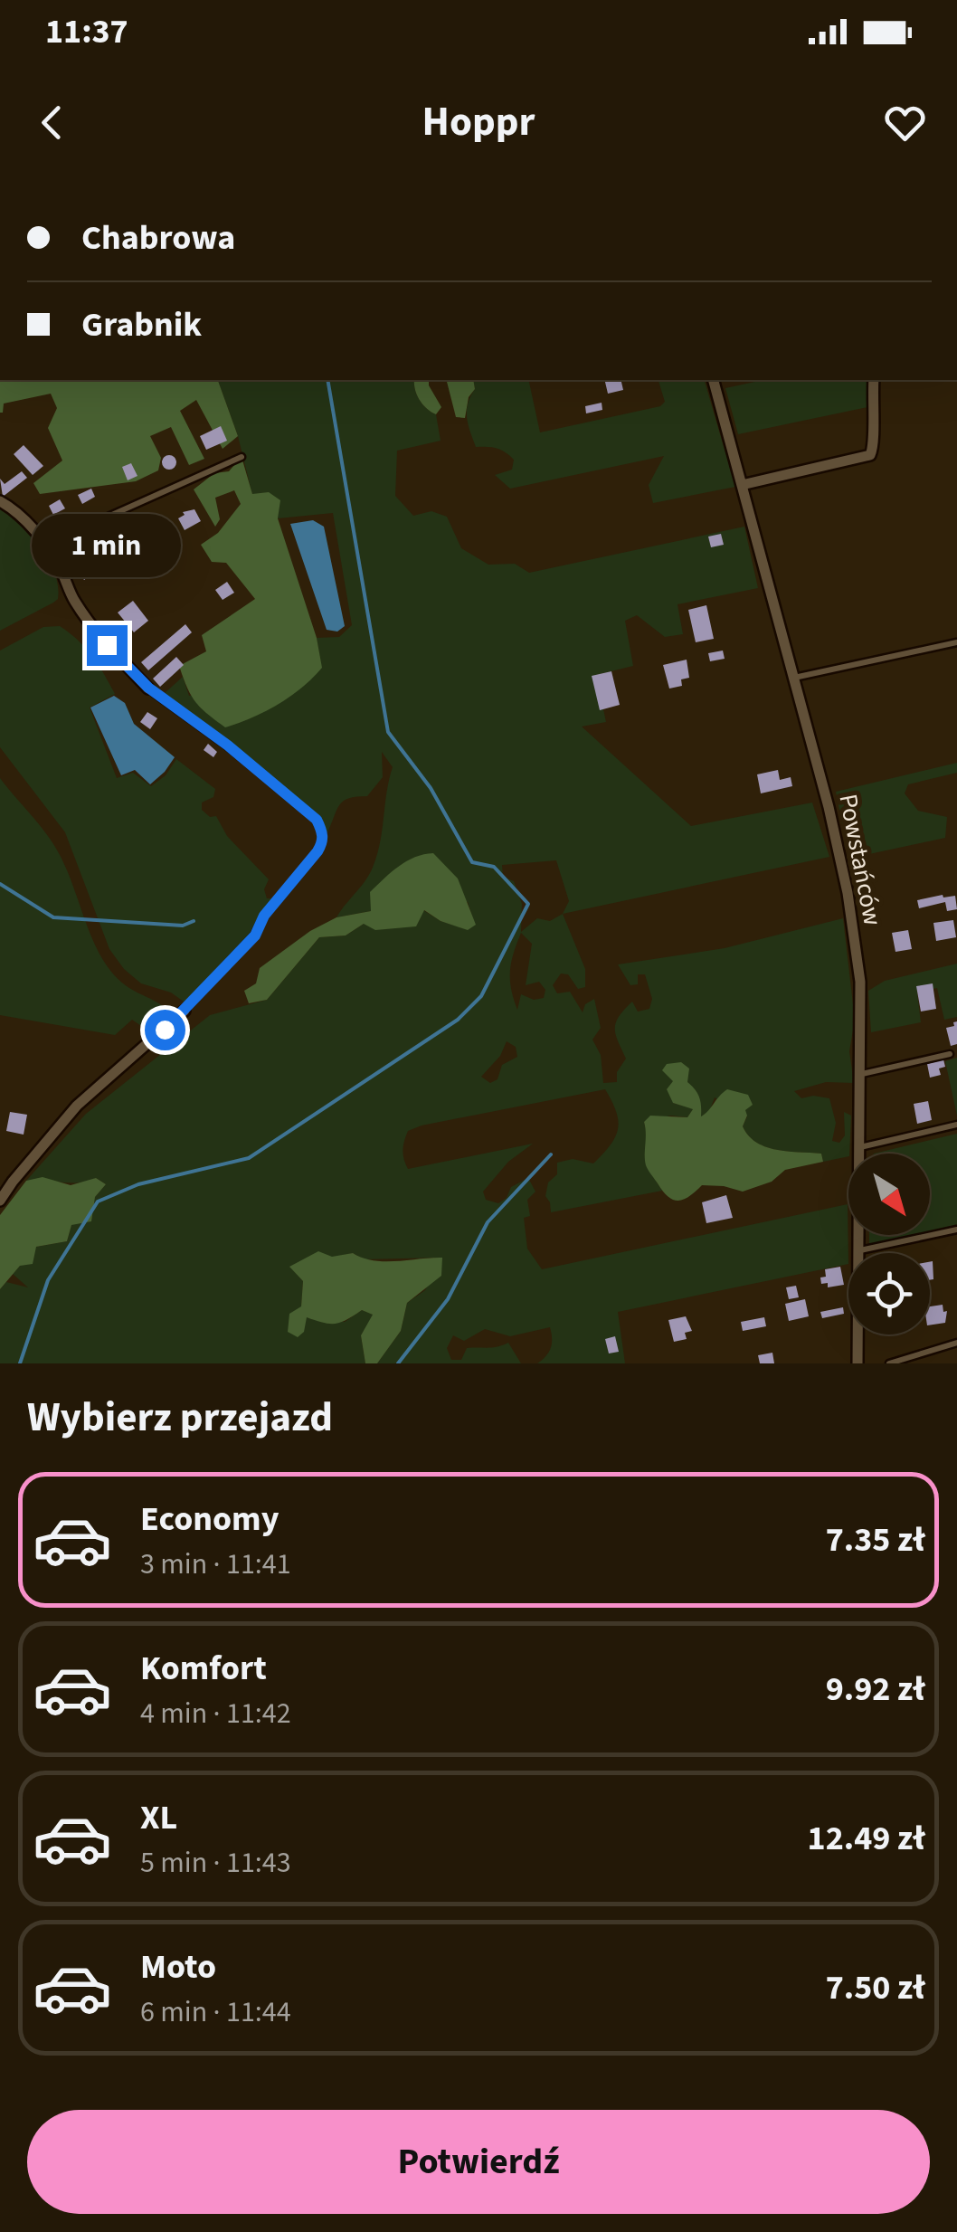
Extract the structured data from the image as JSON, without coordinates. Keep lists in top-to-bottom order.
{
  "streets": {
    "street": ["Powstańców"]
  },
  "north": "bottom right",
  "page": {
    "status": "11:37",
    "header": "Hoppr",
    "banner": ["Chabrowa", "Grabnik"],
    "bubble": "1 min",
    "heading": "Wybierz przejazd",
    "list": [
      {
        "name": "Economy",
        "note": "3 min · 11:41",
        "value": "7.35 zł"
      },
      {
        "name": "Komfort",
        "note": "4 min · 11:42",
        "value": "9.92 zł"
      },
      {
        "name": "XL",
        "note": "5 min · 11:43",
        "value": "12.49 zł"
      },
      {
        "name": "Moto",
        "note": "6 min · 11:44",
        "value": "7.50 zł"
      }
    ],
    "buttons": "Potwierdź"
  }
}
